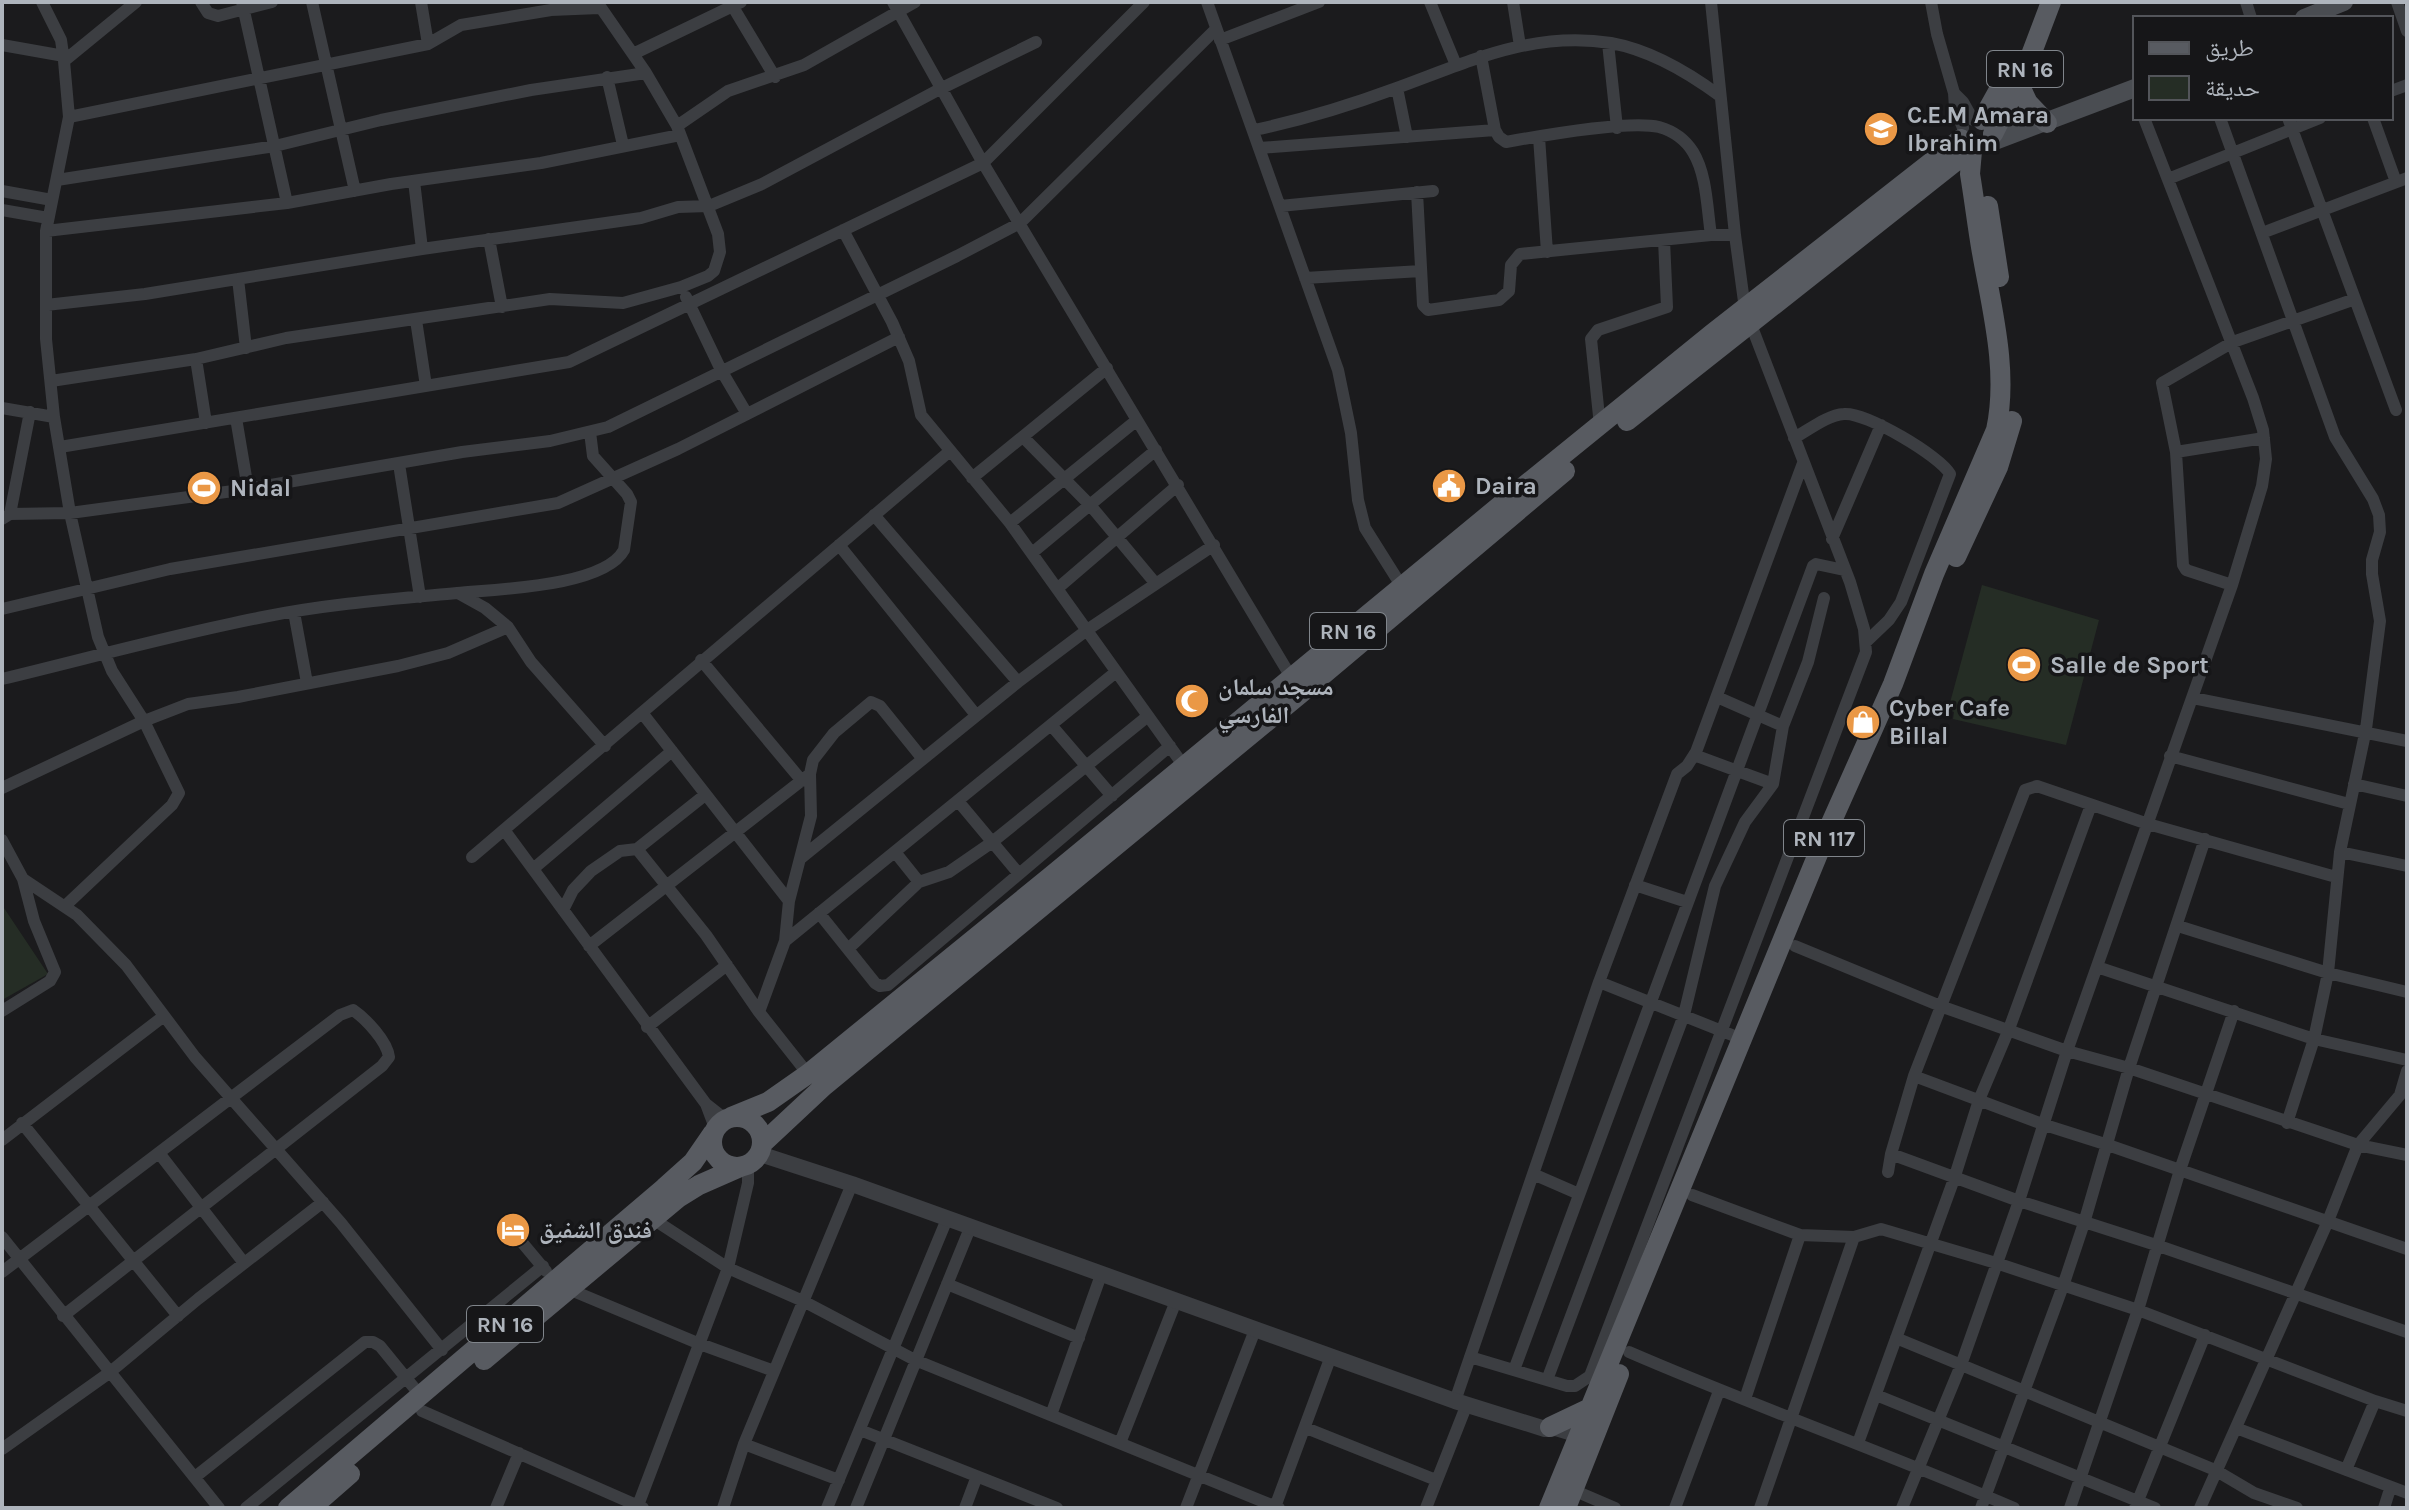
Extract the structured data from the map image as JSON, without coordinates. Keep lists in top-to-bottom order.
{
  "streets": {
    "main road": ["RN 16", "RN 117"]
  },
  "crossings": [
    ["RN 16", "RN 117"]
  ],
  "places": {
    "school or university": ["C.E.M Amara Ibrahim"],
    "public building": ["Daira"],
    "sports": ["Nidal", "Salle de Sport"],
    "mosque": ["مسجد سلمان الفارسي"],
    "shop": ["Cyber Cafe Billal"],
    "hotel": ["فندق الشفيق"]
  },
  "legend": ["طريق", "حديقة"]
}
